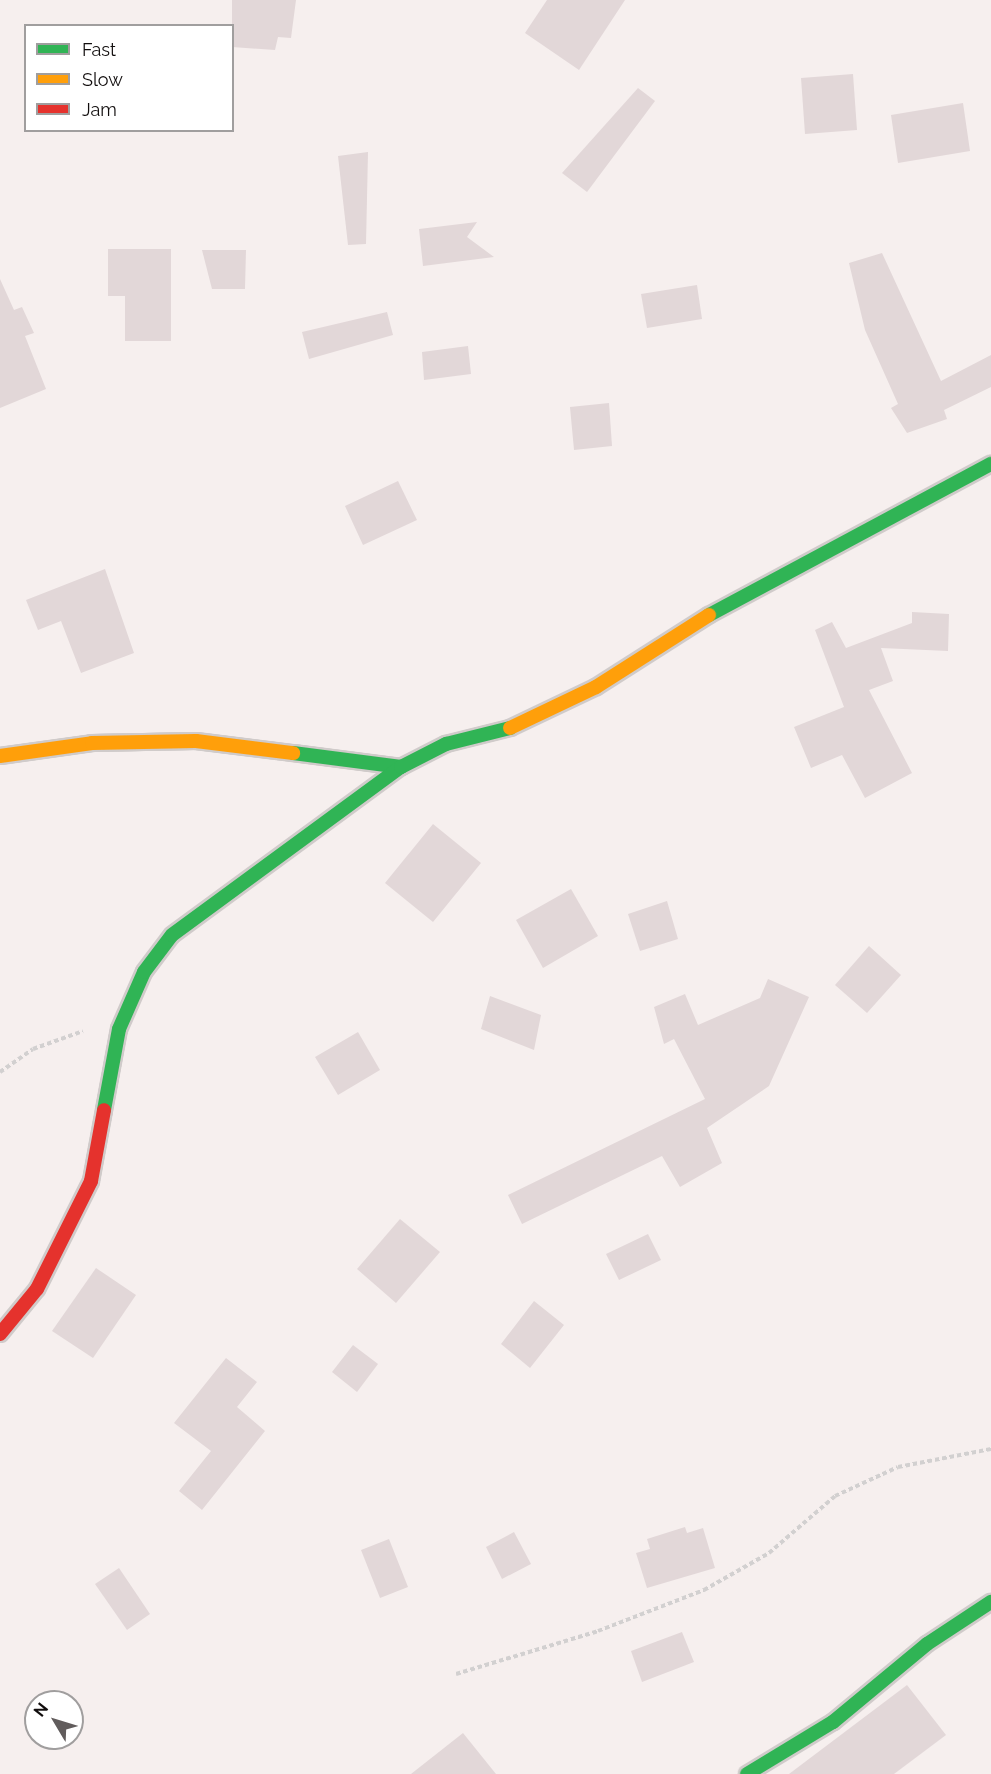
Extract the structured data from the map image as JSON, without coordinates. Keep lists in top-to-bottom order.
{
  "legend": ["Fast", "Slow", "Jam"],
  "north": "top left"
}
